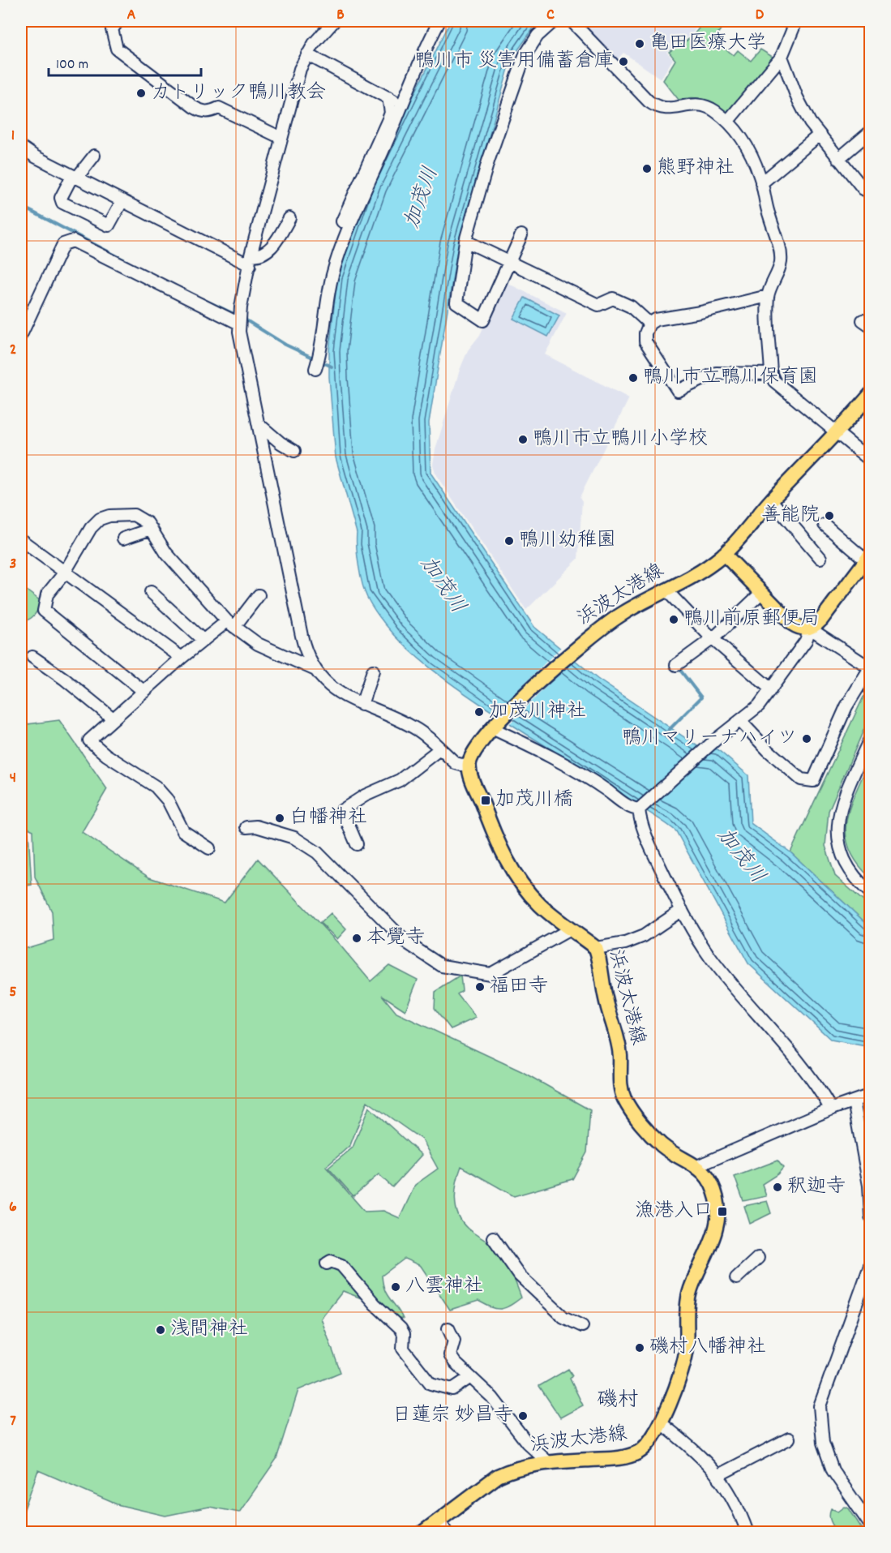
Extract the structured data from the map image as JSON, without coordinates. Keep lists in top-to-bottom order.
{
  "streets": {
    "main road": ["浜波太港線"]
  },
  "districts": ["磯村"],
  "water": ["加茂川"],
  "places": {
    "other": [
      "亀田医療大学",
      "鴨川市 災害用備蓄倉庫",
      "カトリック鴨川教会",
      "熊野神社",
      "鴨川市立鴨川保育園",
      "鴨川市立鴨川小学校",
      "善能院",
      "鴨川幼稚園",
      "鴨川前原郵便局",
      "加茂川神社",
      "鴨川マリーナハイツ",
      "白幡神社",
      "本覺寺",
      "福田寺",
      "釈迦寺",
      "八雲神社",
      "浅間神社",
      "磯村八幡神社",
      "日蓮宗 妙昌寺"
    ],
    "transit": ["加茂川橋", "漁港入口"]
  },
  "scale_bar": "100 m",
  "grid": {
    "columns": [
      "A",
      "B",
      "C",
      "D"
    ],
    "rows": [
      "1",
      "2",
      "3",
      "4",
      "5",
      "6",
      "7"
    ]
  }
}
